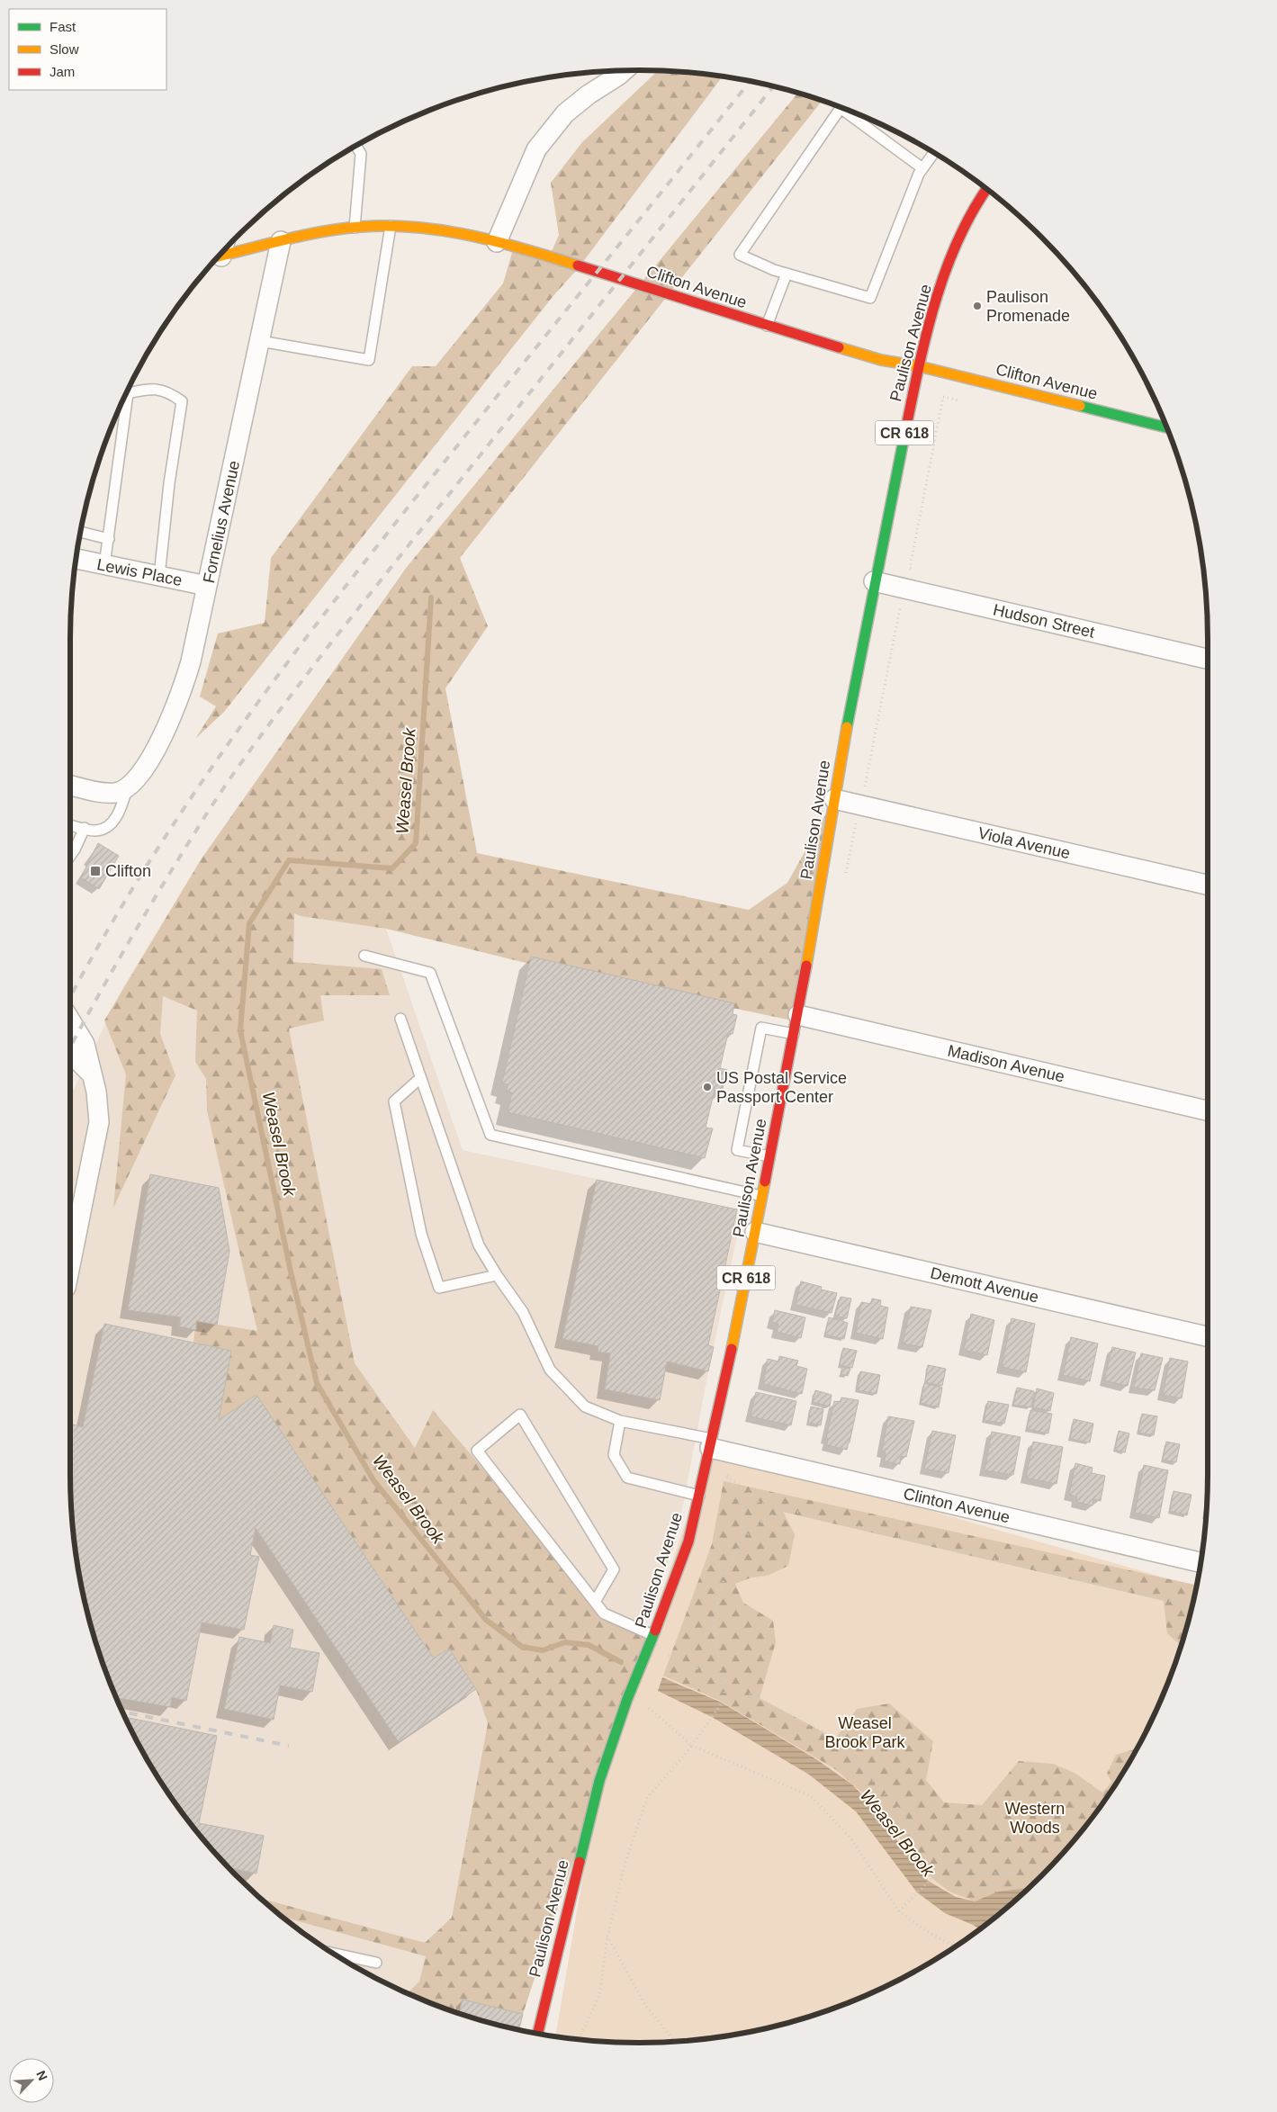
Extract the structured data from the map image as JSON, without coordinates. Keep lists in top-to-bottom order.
{
  "streets": {
    "main road": ["Clifton Avenue", "Paulison Avenue", "CR 618"],
    "street": [
      "Fornelius Avenue",
      "Lewis Place",
      "Hudson Street",
      "Viola Avenue",
      "Madison Avenue",
      "Demott Avenue",
      "Clinton Avenue"
    ]
  },
  "crossings": [
    ["Clifton Avenue", "Paulison Avenue"],
    ["Clifton Avenue", "Fornelius Avenue"],
    ["Paulison Avenue", "Hudson Street"],
    ["Paulison Avenue", "Viola Avenue"],
    ["Paulison Avenue", "Madison Avenue"],
    ["Paulison Avenue", "Demott Avenue"],
    ["Paulison Avenue", "Clinton Avenue"],
    ["Fornelius Avenue", "Lewis Place"]
  ],
  "water": ["Weasel Brook"],
  "parks": ["Weasel Brook Park", "Western Woods"],
  "places": {
    "other": ["Paulison Promenade", "US Postal Service Passport Center"],
    "transit": ["Clifton"]
  },
  "legend": ["Fast", "Slow", "Jam"],
  "north": "top right"
}
